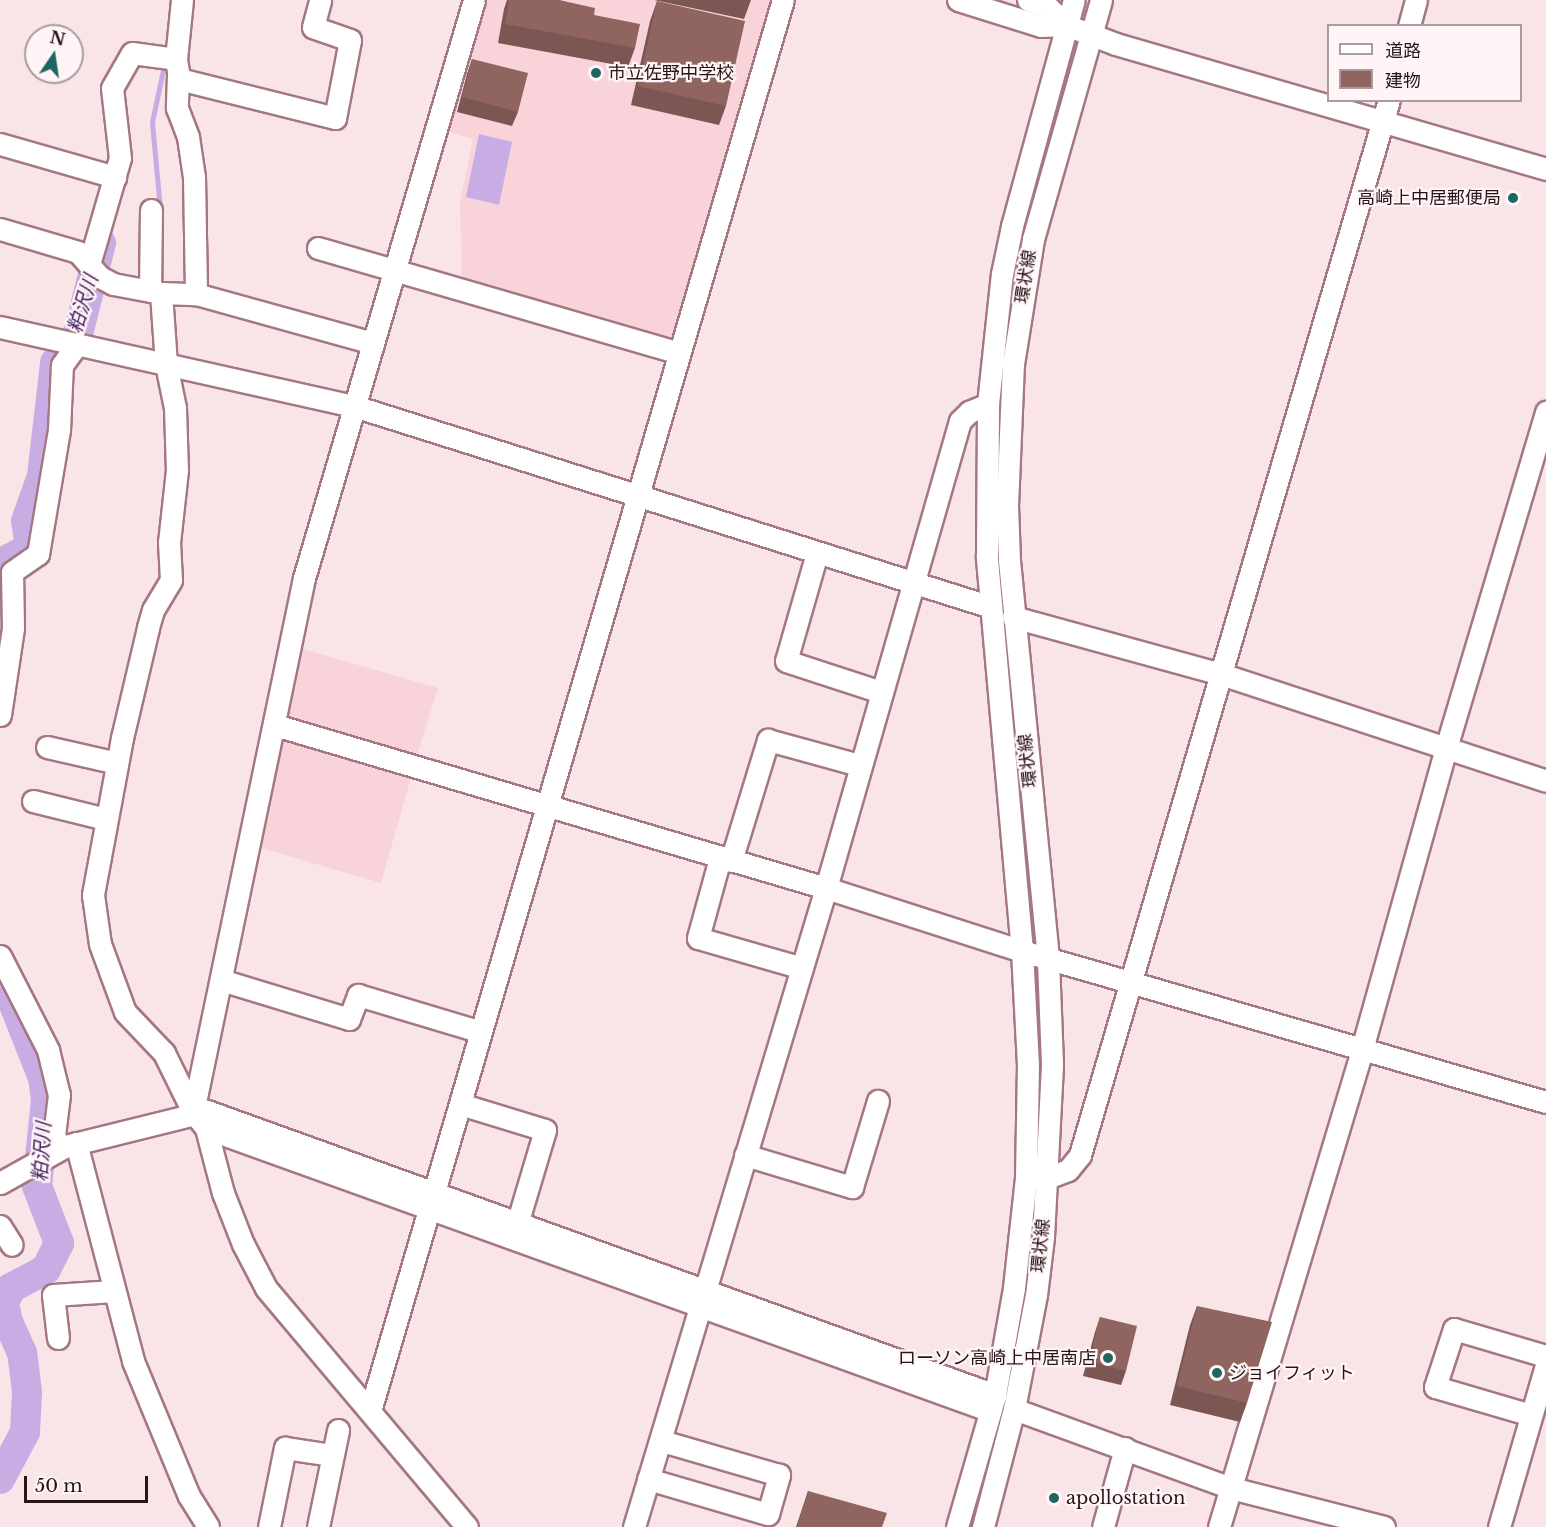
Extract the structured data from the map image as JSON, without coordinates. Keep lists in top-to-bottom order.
{
  "streets": {
    "street": ["環状線"]
  },
  "water": ["粕沢川"],
  "places": [
    "市立佐野中学校",
    "高崎上中居郵便局",
    "ローソン高崎上中居南店",
    "ジョイフィット",
    "apollostation"
  ],
  "legend": ["道路", "建物"],
  "scale_bar": "50 m",
  "north": "top"
}
